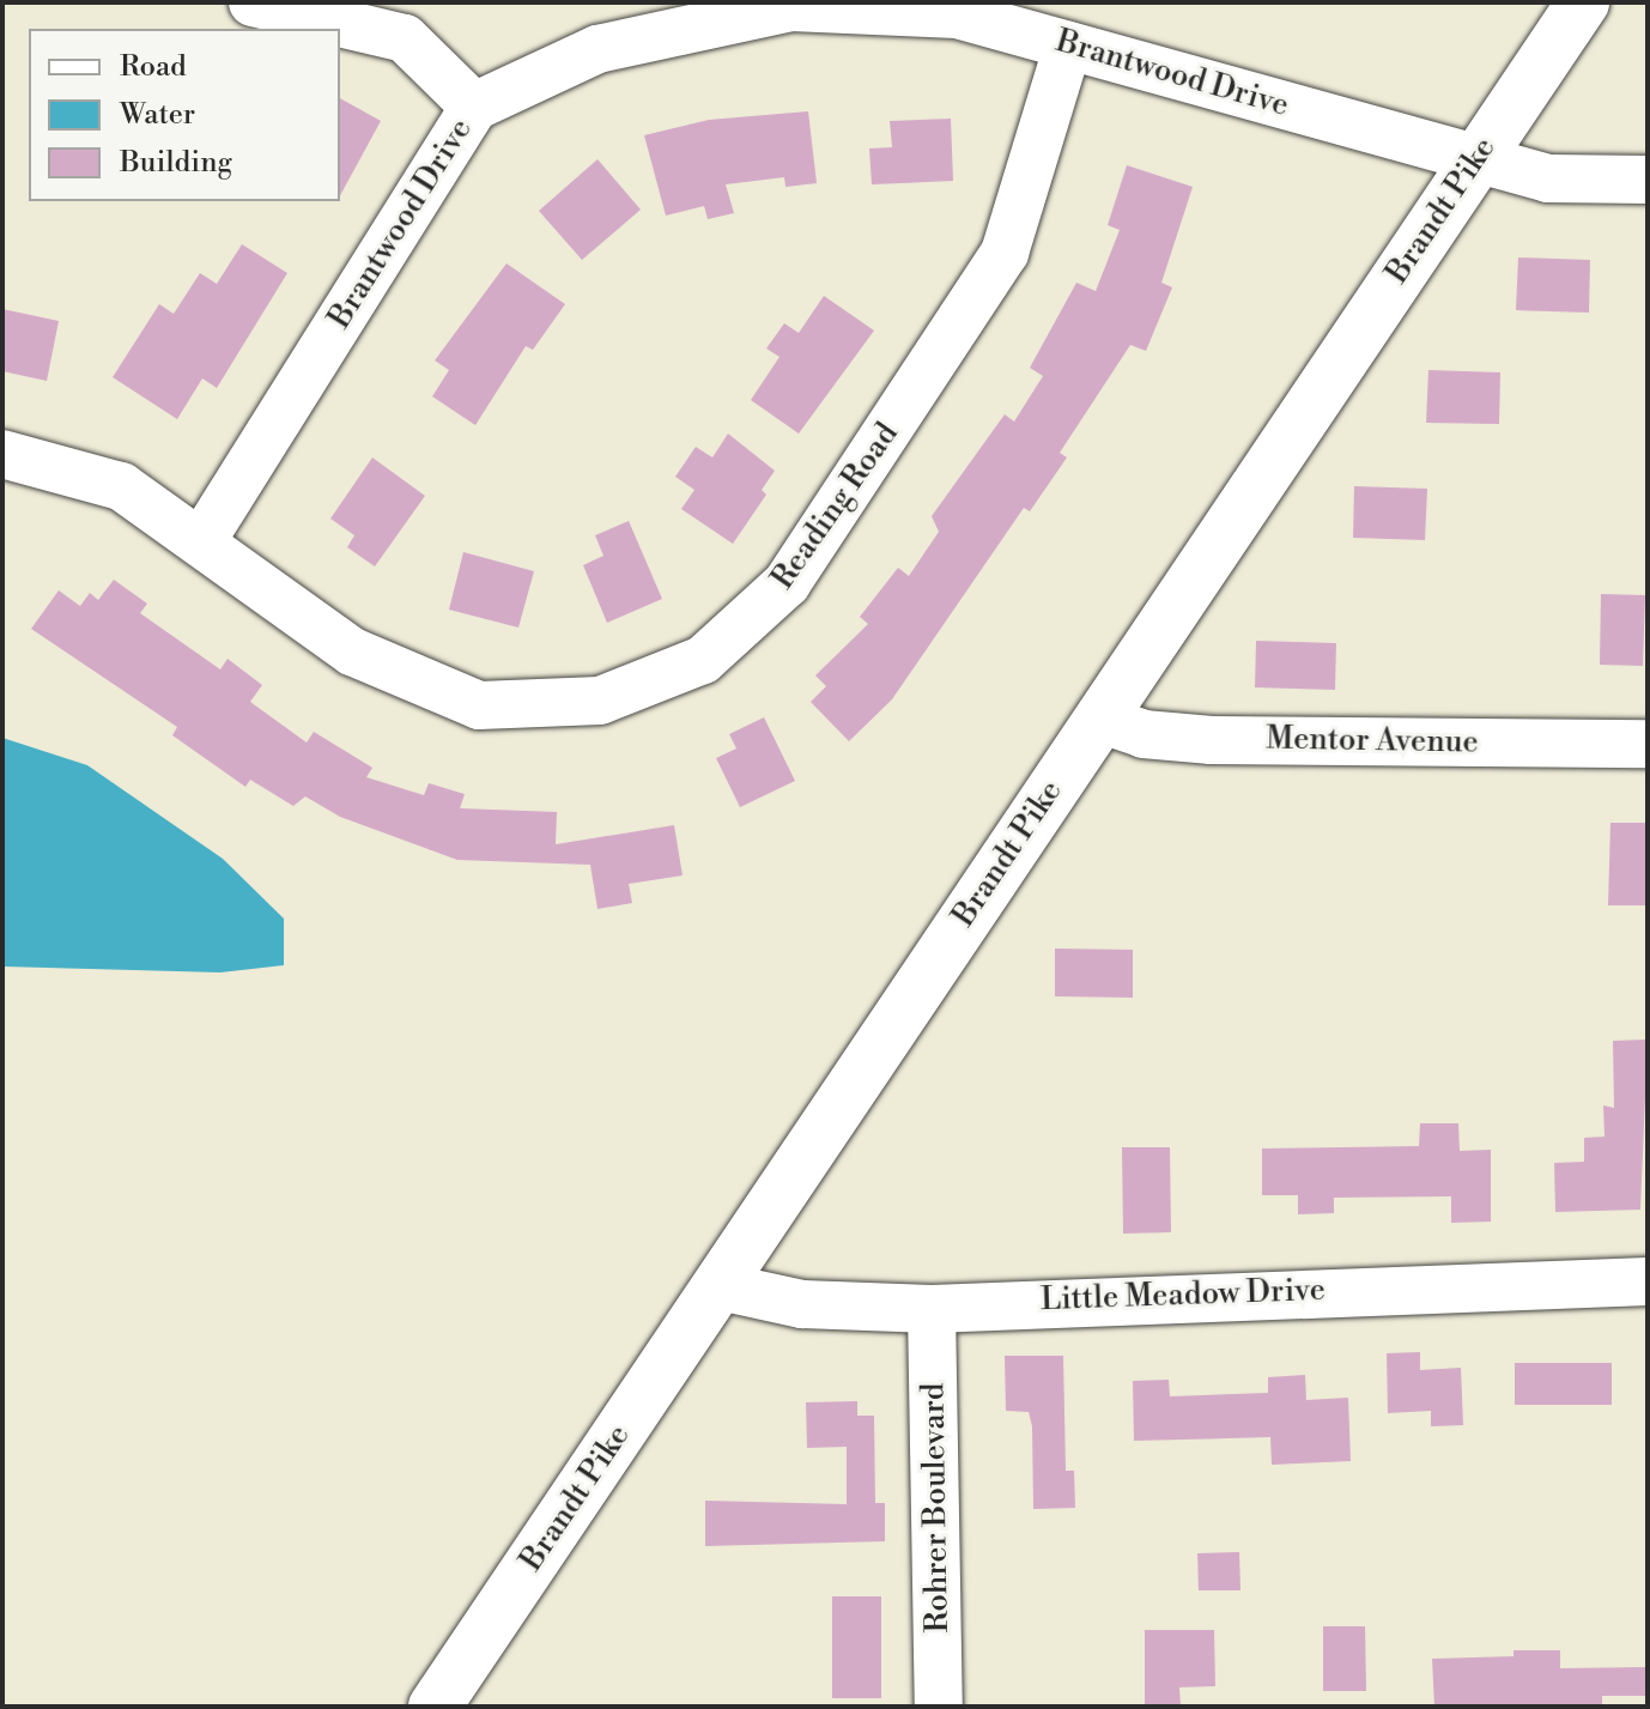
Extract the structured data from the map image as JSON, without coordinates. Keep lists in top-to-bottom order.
{
  "streets": {
    "main road": ["Brandt Pike"],
    "street": [
      "Brantwood Drive",
      "Reading Road",
      "Mentor Avenue",
      "Little Meadow Drive",
      "Rohrer Boulevard"
    ]
  },
  "crossings": [
    ["Brantwood Drive", "Brandt Pike"],
    ["Brantwood Drive", "Reading Road"],
    ["Brandt Pike", "Mentor Avenue"],
    ["Brandt Pike", "Little Meadow Drive"],
    ["Little Meadow Drive", "Rohrer Boulevard"]
  ],
  "legend": ["Road", "Water", "Building"]
}
